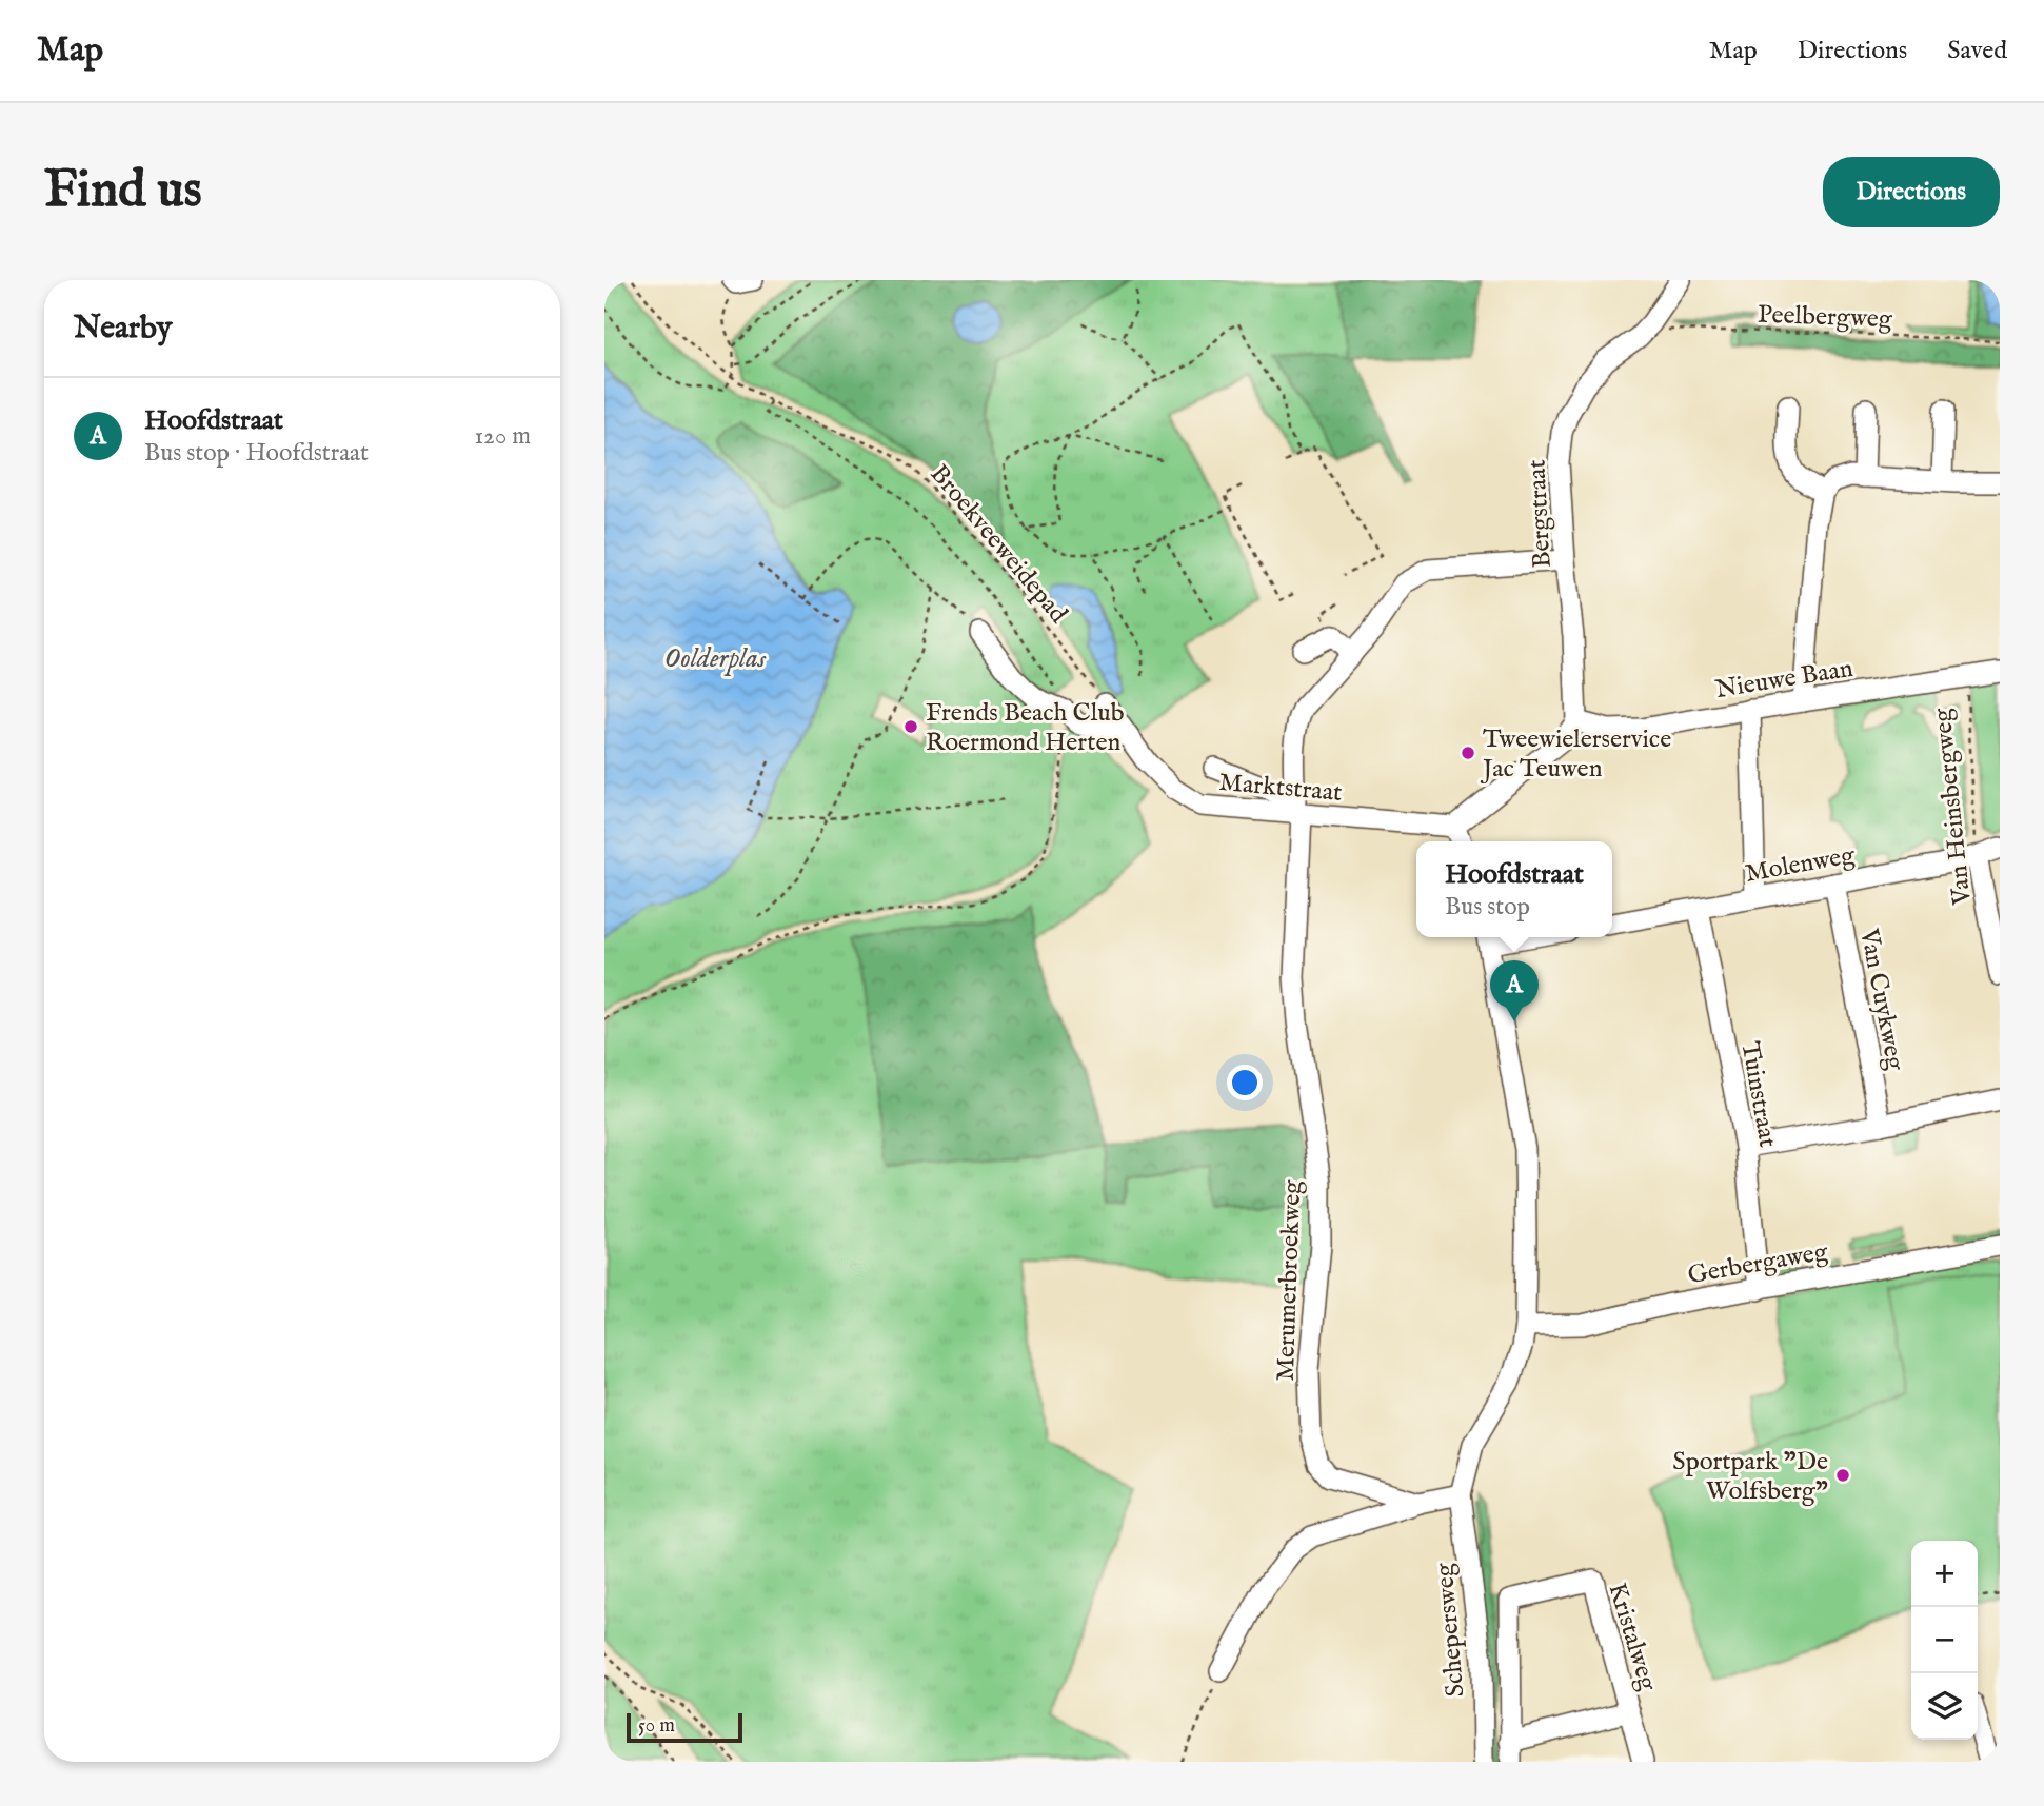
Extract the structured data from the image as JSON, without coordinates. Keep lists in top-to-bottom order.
{
  "streets": {
    "street": [
      "Bergstraat",
      "Nieuwe Baan",
      "Marktstraat",
      "Van Heinsbergweg",
      "Molenweg",
      "Van Cuykweg",
      "Tuinstraat",
      "Gerbergaweg",
      "Merumerbroekweg",
      "Schepersweg",
      "Kristalweg"
    ],
    "path": ["Peelbergweg", "Broekveeweidepad"]
  },
  "crossings": [
    ["Peelbergweg", "Bergstraat"],
    ["Bergstraat", "Nieuwe Baan"],
    ["Bergstraat", "Merumerbroekweg"],
    ["Broekveeweidepad", "Marktstraat"],
    ["Nieuwe Baan", "Van Heinsbergweg"],
    ["Marktstraat", "Merumerbroekweg"],
    ["Van Heinsbergweg", "Molenweg"],
    ["Molenweg", "Van Cuykweg"],
    ["Molenweg", "Tuinstraat"],
    ["Tuinstraat", "Gerbergaweg"],
    ["Merumerbroekweg", "Schepersweg"]
  ],
  "water": ["Oolderplas"],
  "places": ["Frends Beach Club Roermond Herten", "Tweewielerservice Jac Teuwen", "Sportpark \"De Wolfsberg\""],
  "scale_bar": "50 m",
  "page": {
    "header": "Map",
    "nav": ["Map", "Directions", "Saved"],
    "buttons": "Directions",
    "title": "Find us",
    "heading": "Nearby",
    "list": [
      {
        "mark": "A",
        "name": "Hoofdstraat",
        "note": "Bus stop · Hoofdstraat",
        "value": "120 m"
      }
    ],
    "popup": ["Hoofdstraat", "Bus stop"],
    "pins": "A",
    "map_buttons": ["+", "−"],
    "scale": "50 m"
  }
}
